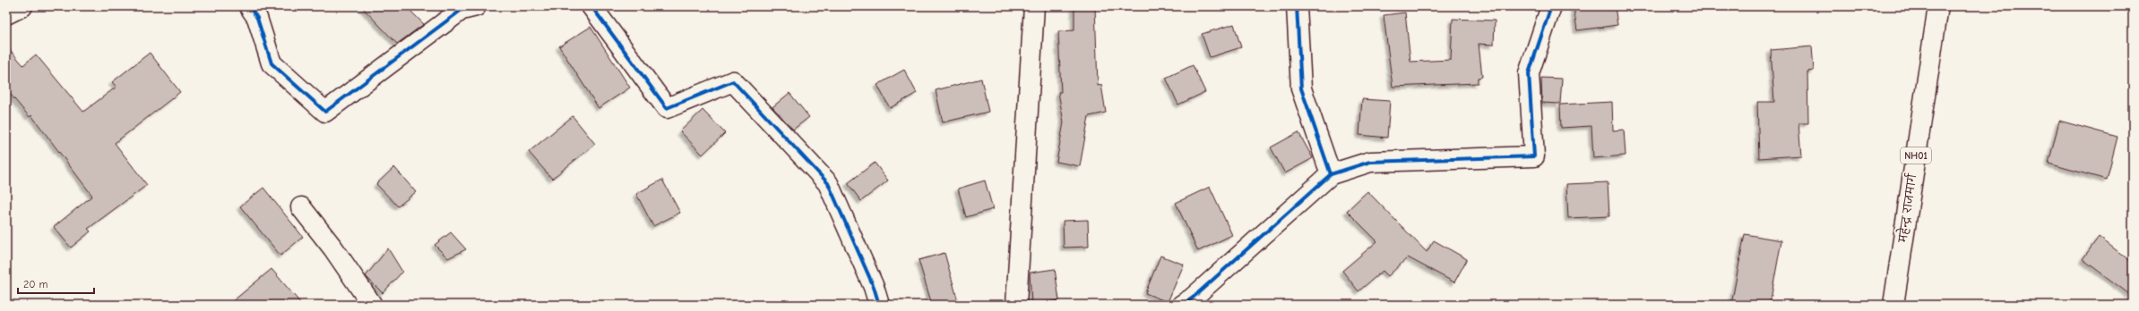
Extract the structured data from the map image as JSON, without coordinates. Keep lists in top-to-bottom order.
{
  "streets": {
    "main road": ["NH01", "महेन्द्र राजमार्ग"]
  },
  "scale_bar": "20 m"
}
